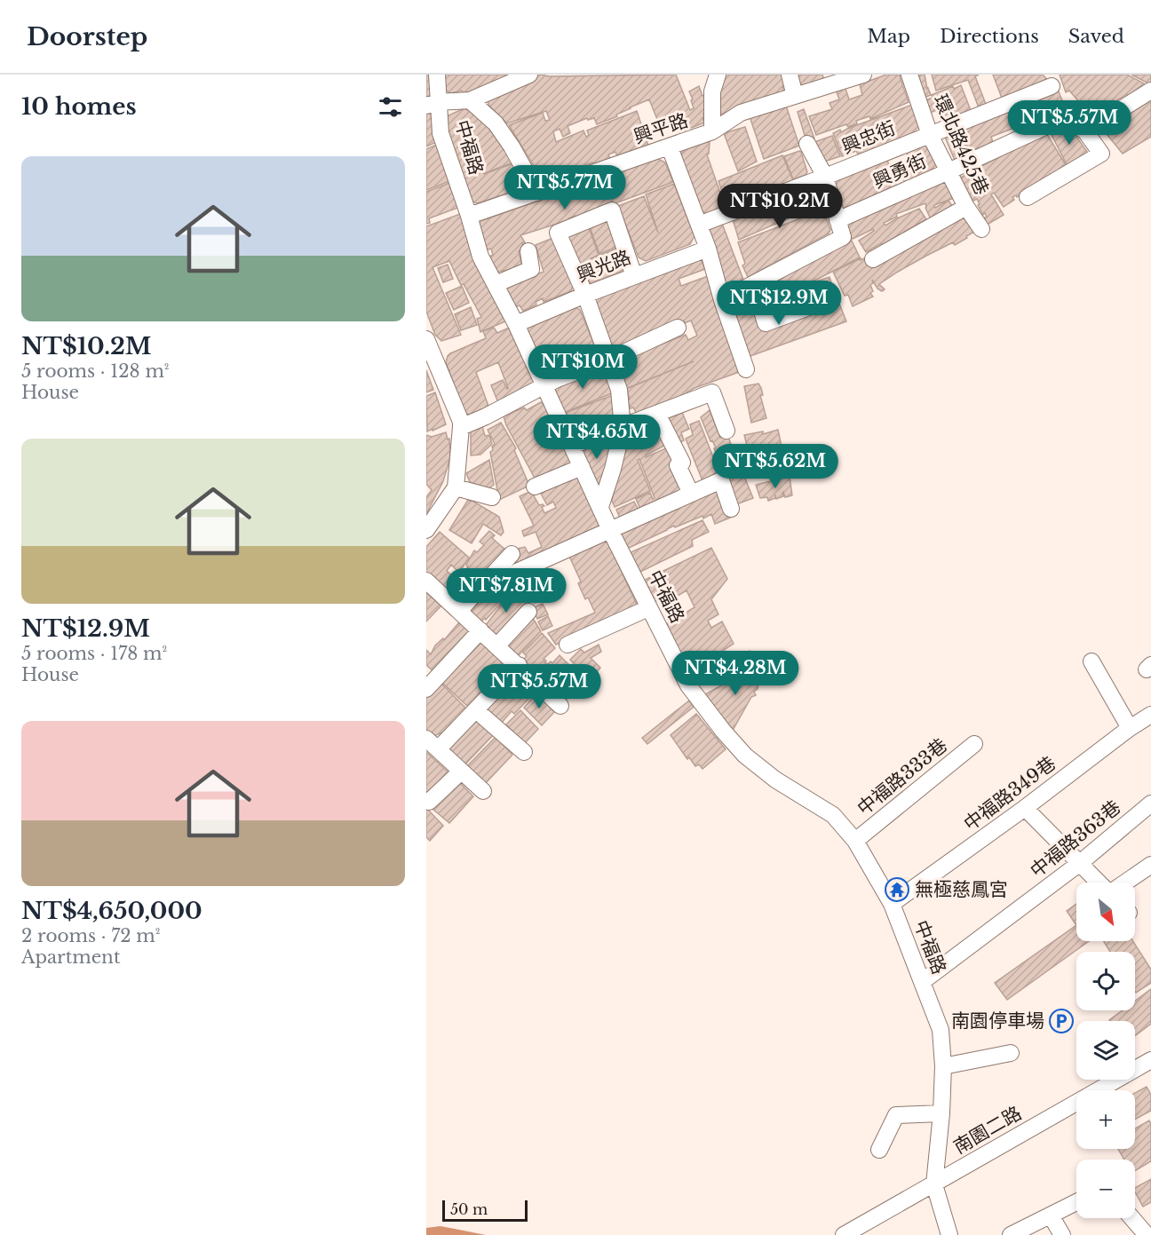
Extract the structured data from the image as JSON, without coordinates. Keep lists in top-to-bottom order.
{
  "streets": {
    "street": [
      "興平路",
      "興忠街",
      "環北路425巷",
      "中福路",
      "興勇街",
      "興光路",
      "中福路333巷",
      "中福路349巷",
      "中福路363巷",
      "南園二路"
    ]
  },
  "crossings": [
    ["興平路", "中福路"],
    ["興忠街", "環北路425巷"],
    ["環北路425巷", "興勇街"],
    ["中福路", "興光路"],
    ["中福路", "中福路333巷"],
    ["中福路", "中福路349巷"],
    ["中福路", "中福路363巷"],
    ["中福路", "南園二路"]
  ],
  "places": {
    "temple": ["無極慈鳳宮"],
    "parking": ["南園停車場"]
  },
  "scale_bar": "50 m",
  "north": "bottom right",
  "page": {
    "header": "Doorstep",
    "nav": ["Map", "Directions", "Saved"],
    "heading": "10 homes",
    "price": [
      "NT$5.57M",
      "NT$5.77M",
      "NT$10.2M",
      "NT$12.9M",
      "NT$10M",
      "NT$4.65M",
      "NT$5.62M",
      "NT$7.81M",
      "NT$4.28M",
      "NT$5.57M"
    ],
    "list": [
      {
        "name": "NT$10.2M",
        "note": "5 rooms · 128 m² · House"
      },
      {
        "name": "NT$12.9M",
        "note": "5 rooms · 178 m² · House"
      },
      {
        "name": "NT$4,650,000",
        "note": "2 rooms · 72 m² · Apartment"
      }
    ],
    "map_buttons": ["+", "−"],
    "scale": "50 m"
  }
}
